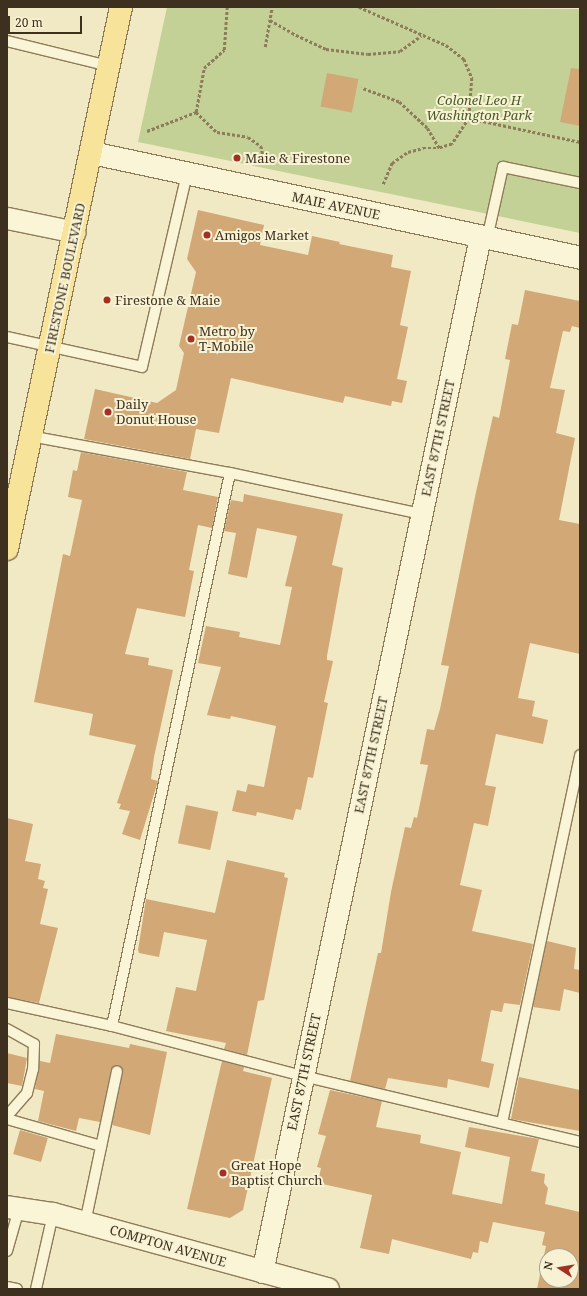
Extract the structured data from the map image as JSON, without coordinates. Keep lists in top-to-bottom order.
{
  "streets": {
    "main road": ["FIRESTONE BOULEVARD"],
    "street": ["MAIE AVENUE", "EAST 87TH STREET", "COMPTON AVENUE"]
  },
  "crossings": [
    ["MAIE AVENUE", "FIRESTONE BOULEVARD"],
    ["MAIE AVENUE", "EAST 87TH STREET"],
    ["EAST 87TH STREET", "COMPTON AVENUE"]
  ],
  "parks": ["Colonel Leo H Washington Park"],
  "places": [
    "Maie & Firestone",
    "Amigos Market",
    "Firestone & Maie",
    "Metro by T-Mobile",
    "Daily Donut House",
    "Great Hope Baptist Church"
  ],
  "scale_bar": "20 m",
  "north": "left"
}
